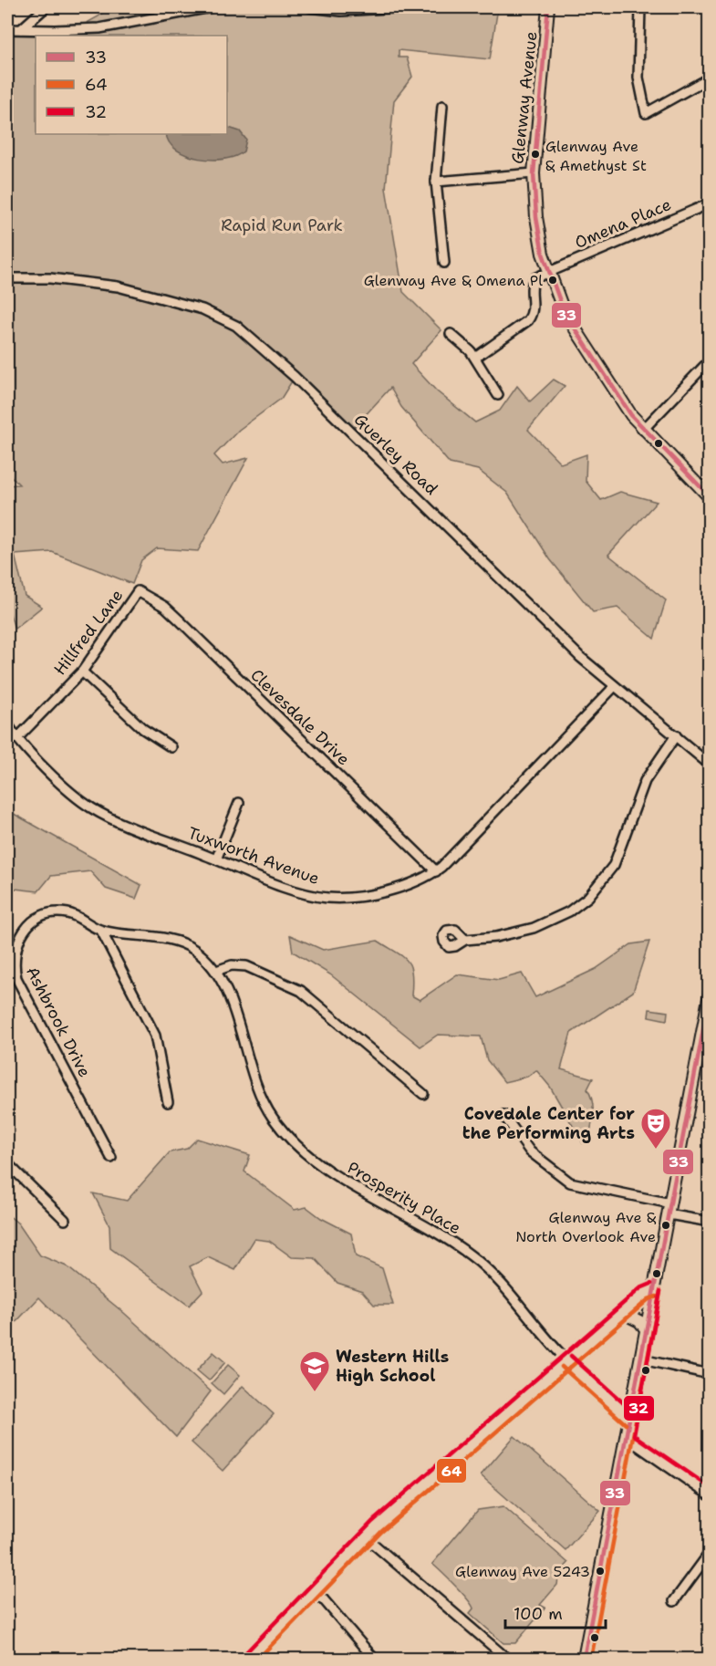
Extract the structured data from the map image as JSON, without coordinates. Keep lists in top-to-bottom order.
{
  "streets": {
    "main road": ["Glenway Avenue"],
    "street": [
      "Omena Place",
      "Guerley Road",
      "Hillfred Lane",
      "Clevesdale Drive",
      "Tuxworth Avenue",
      "Ashbrook Drive",
      "Prosperity Place"
    ]
  },
  "crossings": [
    ["Glenway Avenue", "Omena Place"],
    ["Guerley Road", "Tuxworth Avenue"],
    ["Hillfred Lane", "Clevesdale Drive"],
    ["Hillfred Lane", "Tuxworth Avenue"],
    ["Clevesdale Drive", "Tuxworth Avenue"],
    ["Ashbrook Drive", "Prosperity Place"]
  ],
  "parks": ["Rapid Run Park"],
  "places": {
    "other": [
      "Glenway Ave & Amethyst St",
      "Glenway Ave & Omena Pl",
      "Glenway Ave & North Overlook Ave",
      "Glenway Ave 5243"
    ],
    "theatre": ["Covedale Center for the Performing Arts"],
    "school or university": ["Western Hills High School"]
  },
  "lines": ["transit line 33", "transit line 32", "transit line 64"],
  "legend": ["33", "64", "32"],
  "scale_bar": "100 m"
}
